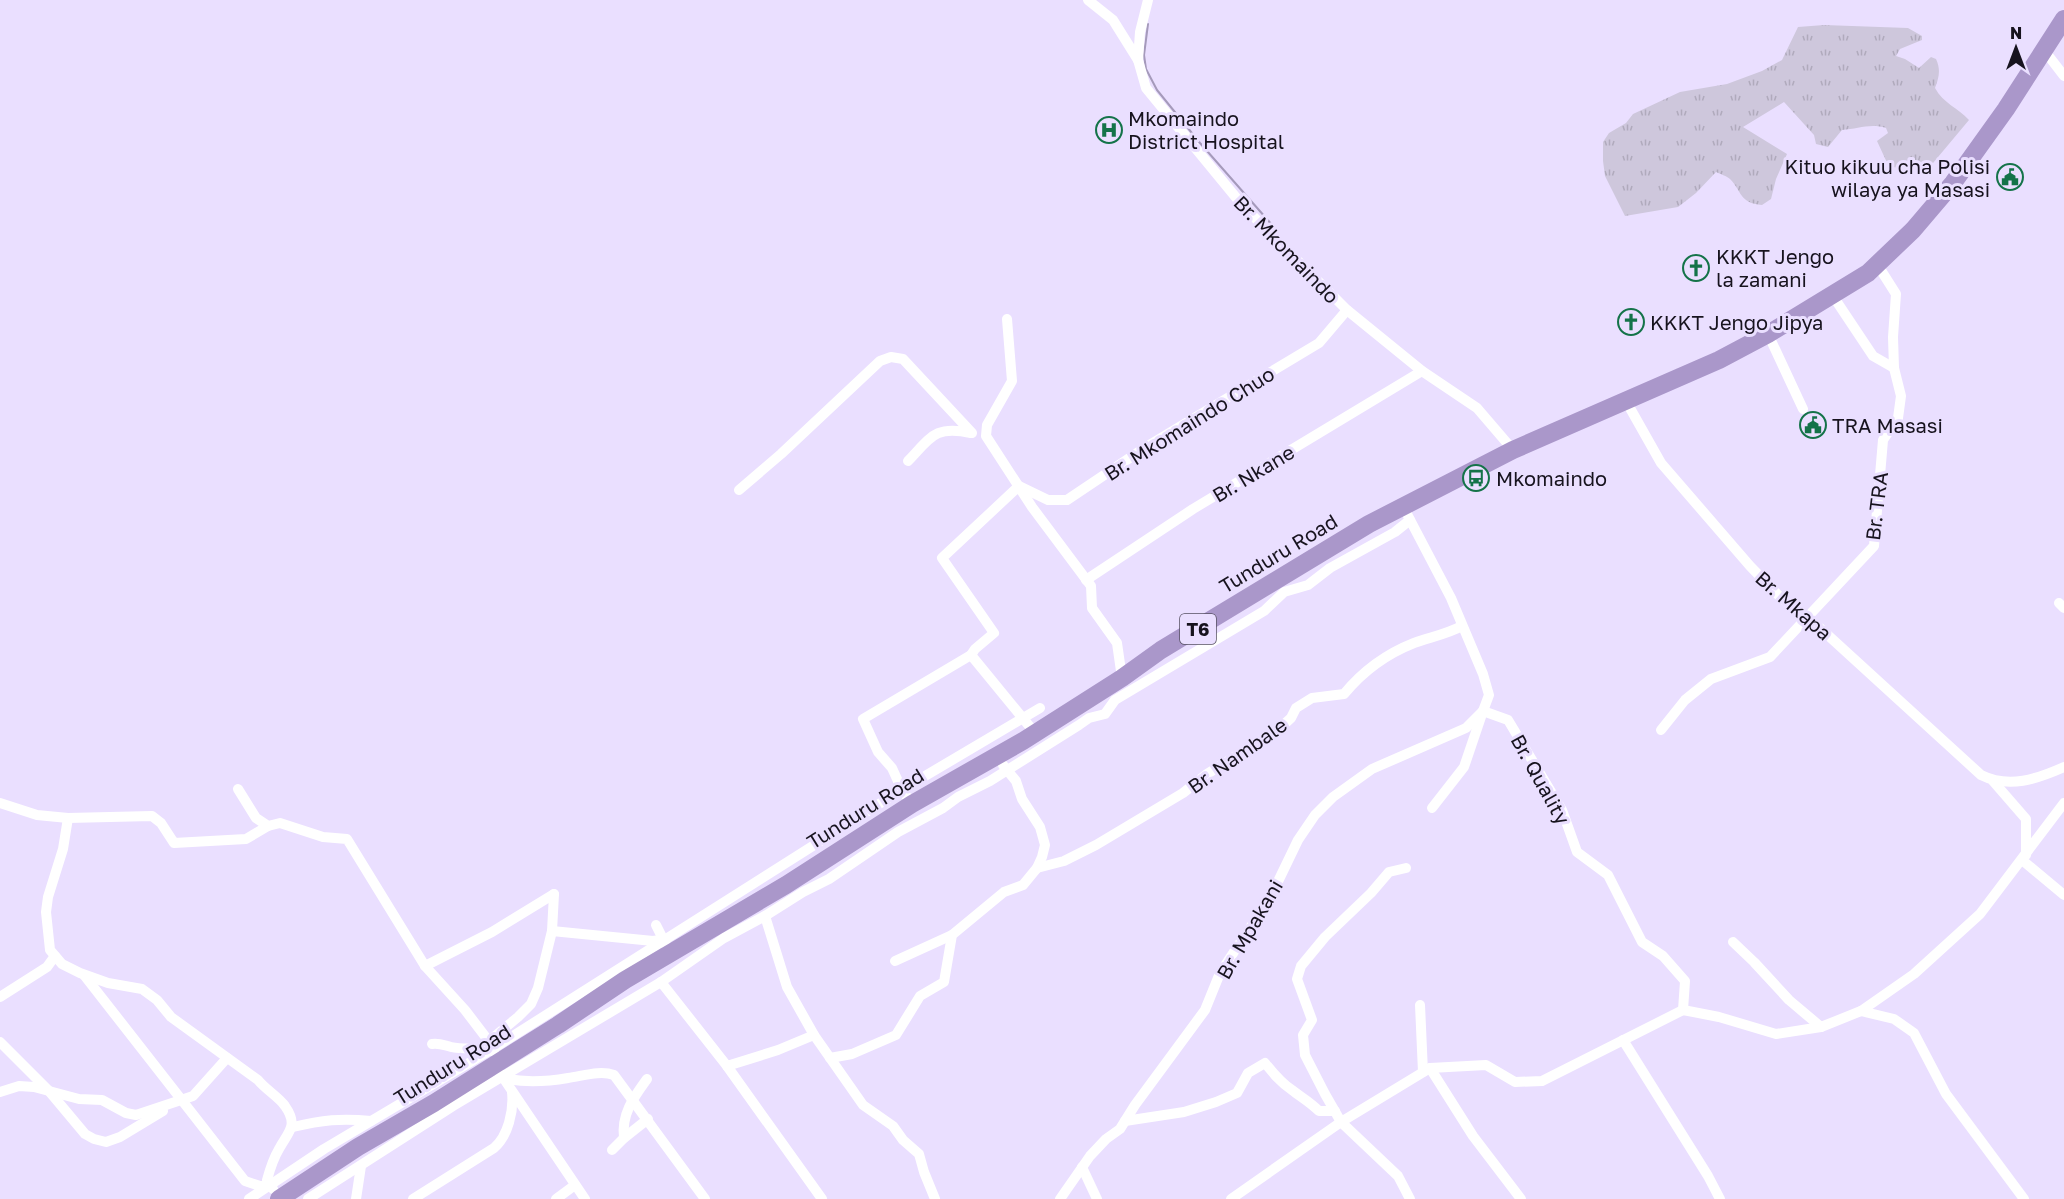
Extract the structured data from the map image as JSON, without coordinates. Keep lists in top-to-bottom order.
{
  "streets": {
    "highway": ["Tunduru Road", "T6"],
    "street": [
      "Br. Mkomaindo",
      "Br. Mkomaindo Chuo",
      "Br. Nkane",
      "Br. TRA",
      "Br. Mkapa",
      "Br. Nambale",
      "Br. Quality",
      "Br. Mpakani"
    ]
  },
  "crossings": [
    ["Br. Mkomaindo", "Br. Mkomaindo Chuo"],
    ["Br. Mkomaindo", "Br. Nkane"],
    ["Br. Mkomaindo", "Tunduru Road"],
    ["Br. TRA", "Tunduru Road"],
    ["Br. TRA", "Br. Mkapa"],
    ["Tunduru Road", "Br. Mkapa"],
    ["Br. Quality", "Br. Mpakani"]
  ],
  "places": {
    "hospital": ["Mkomaindo District Hospital"],
    "public building": ["Kituo kikuu cha Polisi wilaya ya Masasi", "TRA Masasi"],
    "church": ["KKKT Jengo la zamani", "KKKT Jengo Jipya"],
    "bus stop": ["Mkomaindo"]
  },
  "north": "top"
}
